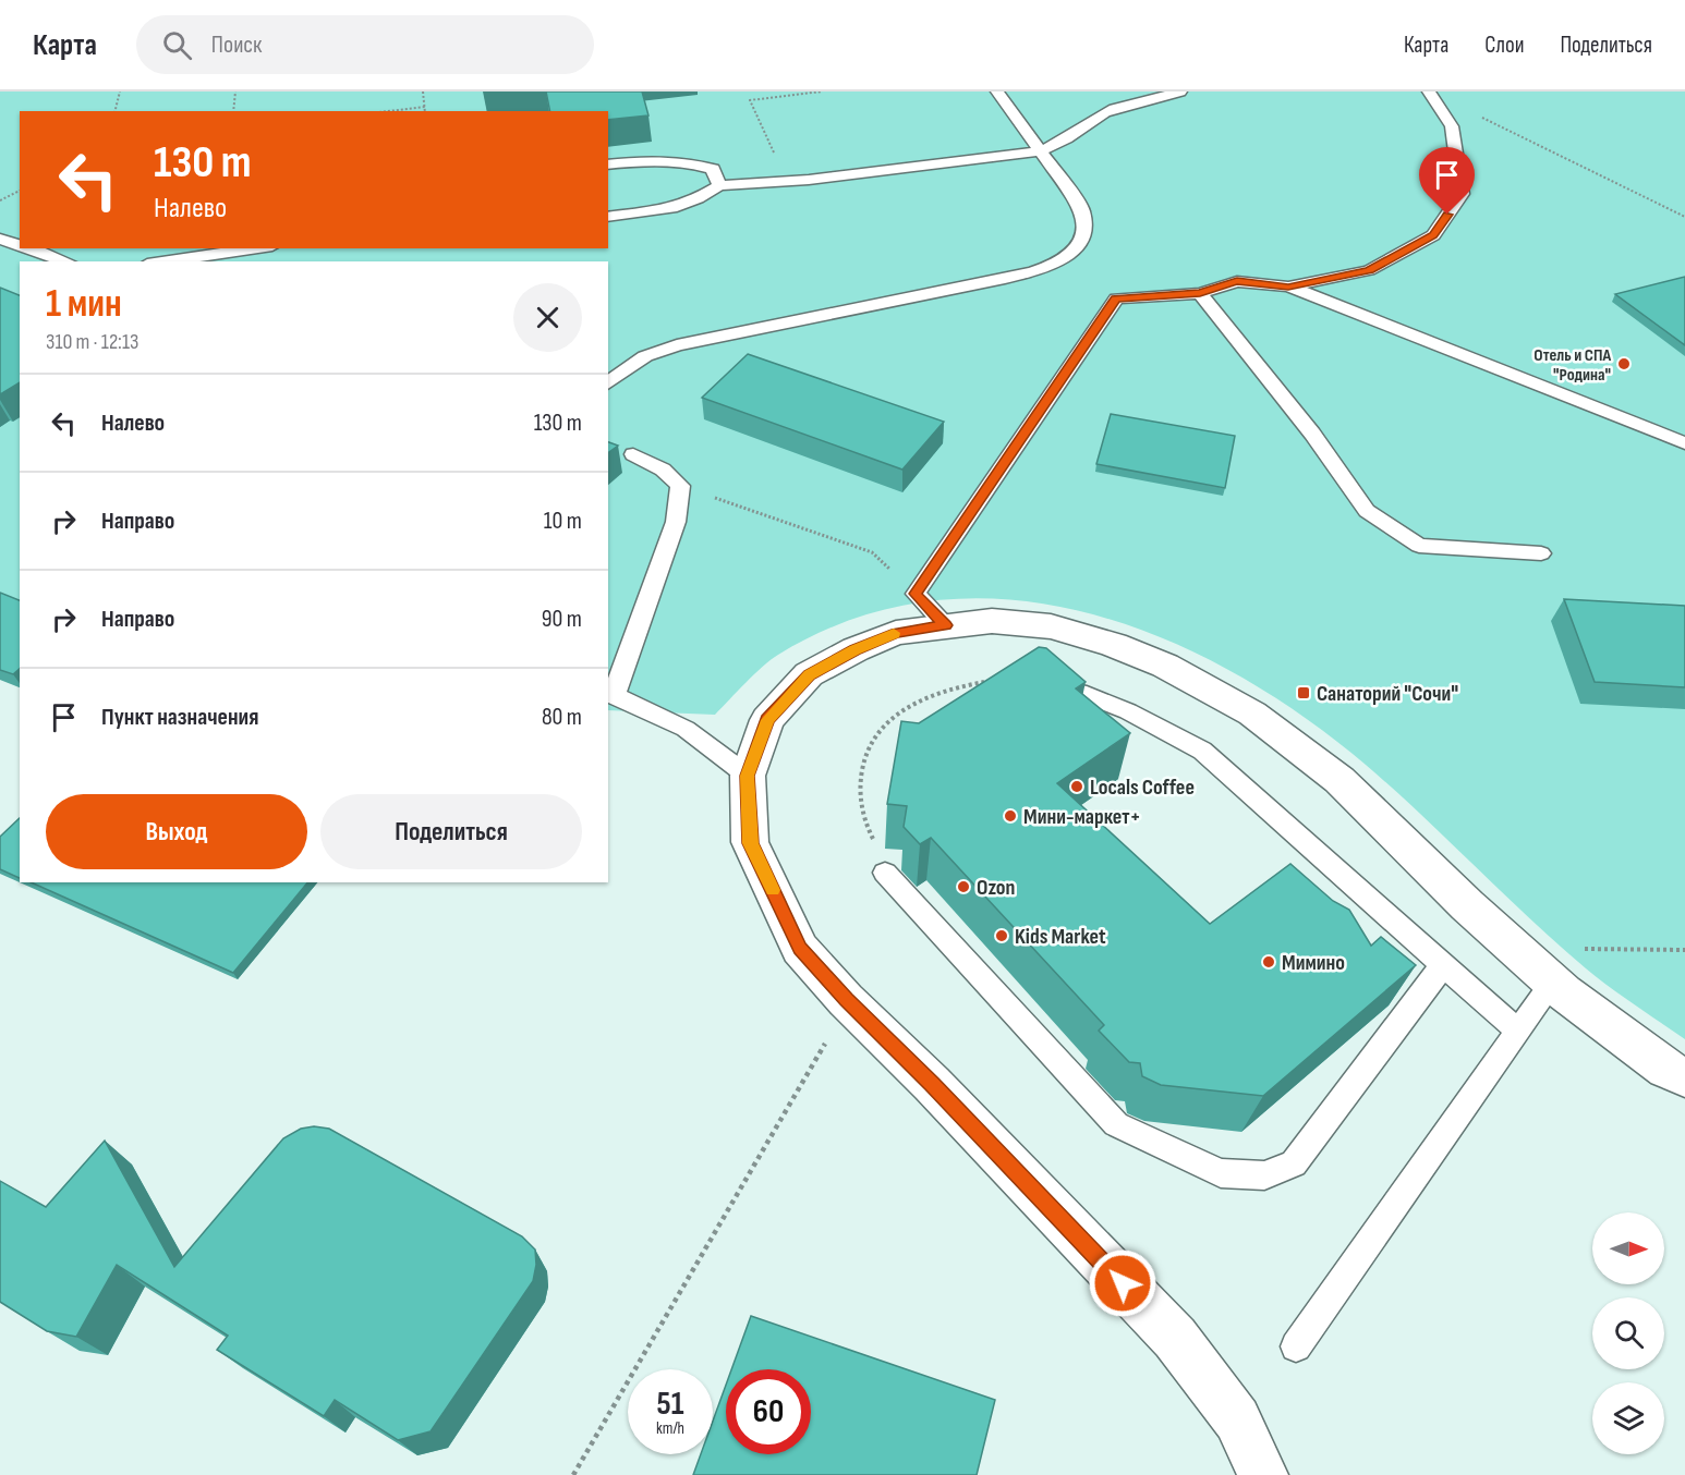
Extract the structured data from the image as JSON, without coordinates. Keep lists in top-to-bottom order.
{
  "places": {
    "other": [
      "Отель и СПА \"Родина\"",
      "Locals Coffee",
      "Мини-маркет+",
      "Ozon",
      "Kids Market",
      "Мимино"
    ],
    "transit": ["Санаторий \"Сочи\""]
  },
  "north": "right",
  "page": {
    "header": "Карта",
    "search": "Поиск",
    "nav": ["Карта", "Слои", "Поделиться"],
    "turn": ["130 m", "Налево"],
    "heading": ["1 мин", "310 m · 12:13"],
    "list": [
      {
        "name": "Налево",
        "value": "130 m"
      },
      {
        "name": "Направо",
        "value": "10 m"
      },
      {
        "name": "Направо",
        "value": "90 m"
      },
      {
        "name": "Пункт назначения",
        "value": "80 m"
      }
    ],
    "buttons": ["Выход", "Поделиться"],
    "speed": "51 km/h",
    "limit": "60"
  }
}
